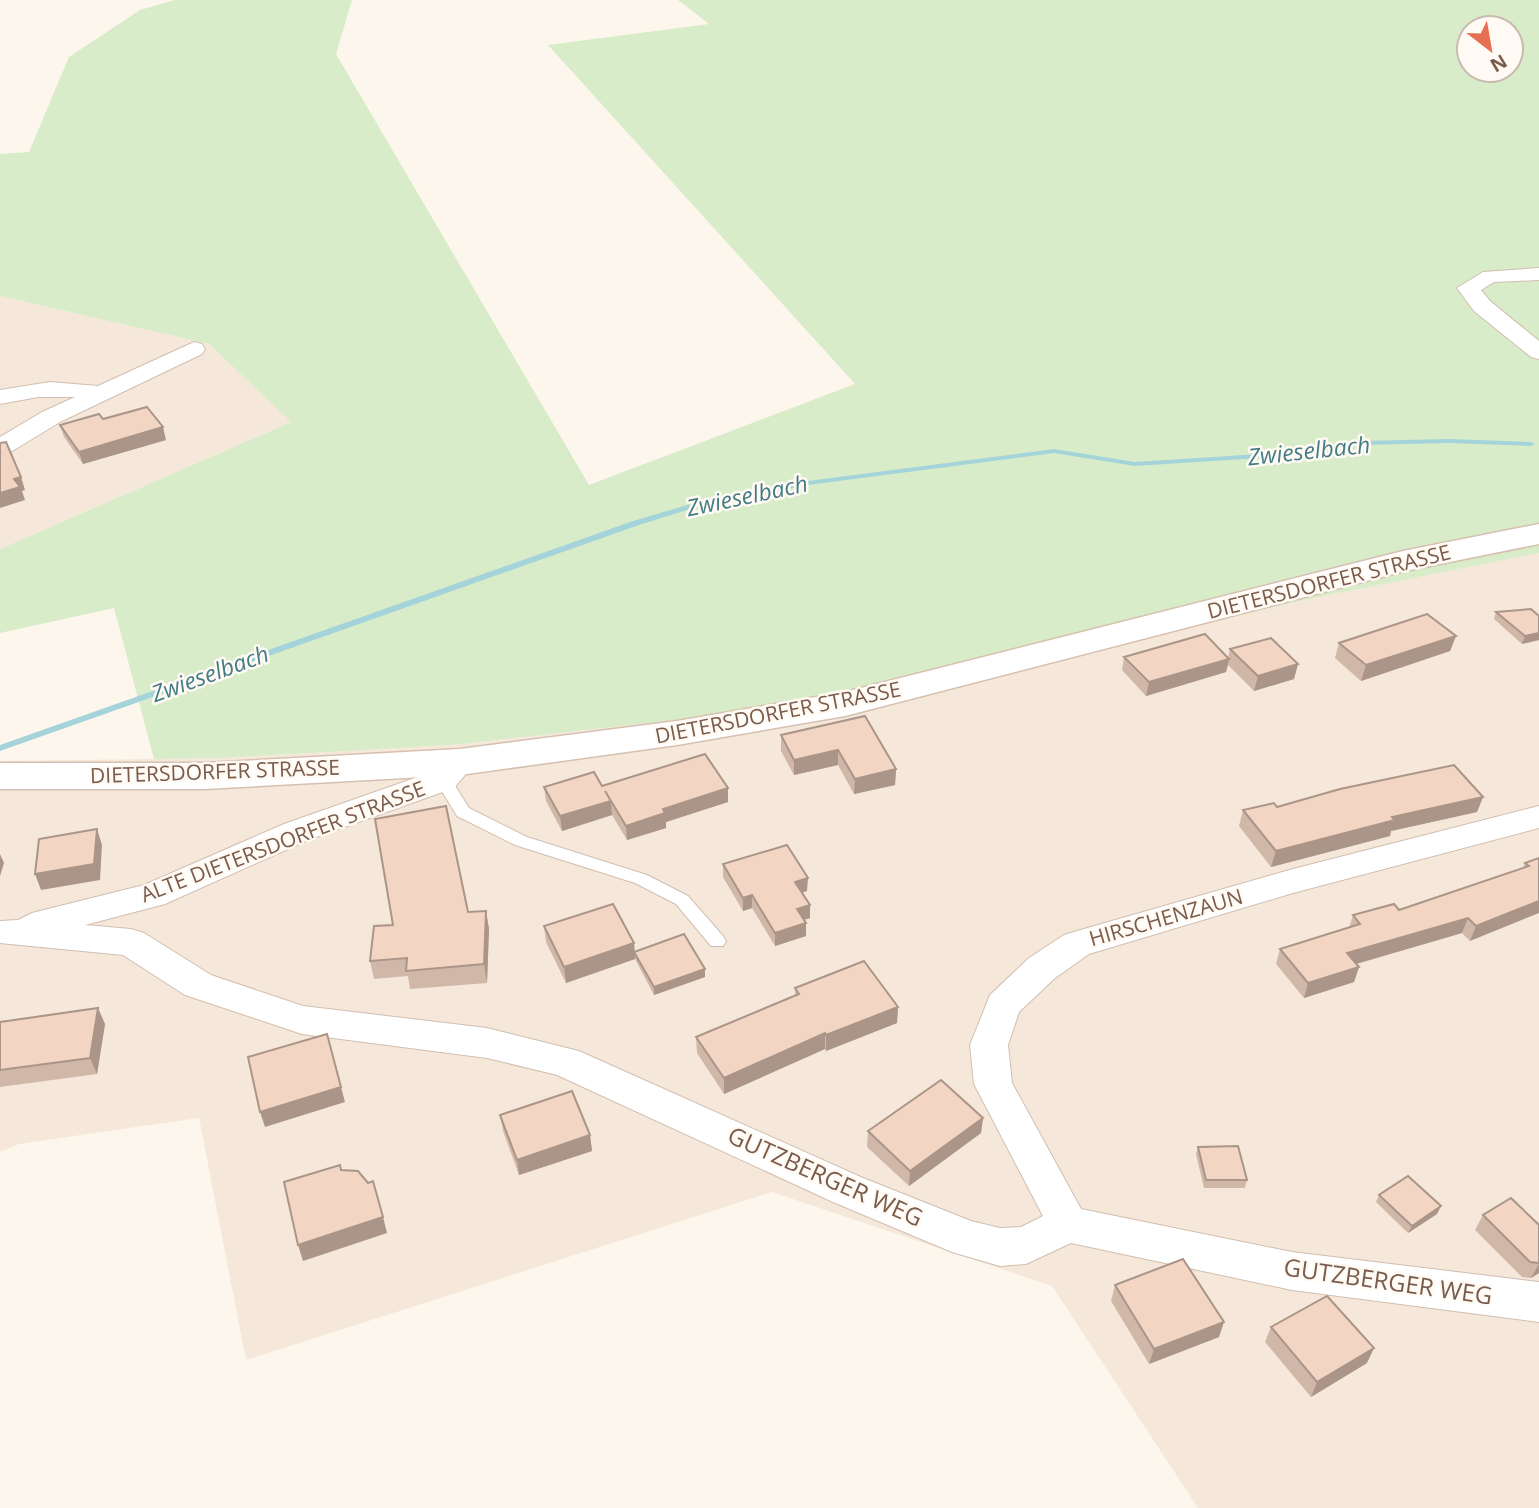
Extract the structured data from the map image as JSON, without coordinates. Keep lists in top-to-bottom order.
{
  "streets": {
    "street": [
      "DIETERSDORFER STRASSE",
      "ALTE DIETERSDORFER STRASSE",
      "HIRSCHENZAUN",
      "GUTZBERGER WEG"
    ]
  },
  "crossings": [
    ["DIETERSDORFER STRASSE", "ALTE DIETERSDORFER STRASSE"],
    ["ALTE DIETERSDORFER STRASSE", "GUTZBERGER WEG"],
    ["HIRSCHENZAUN", "GUTZBERGER WEG"]
  ],
  "water": ["Zwieselbach"],
  "north": "bottom right"
}
